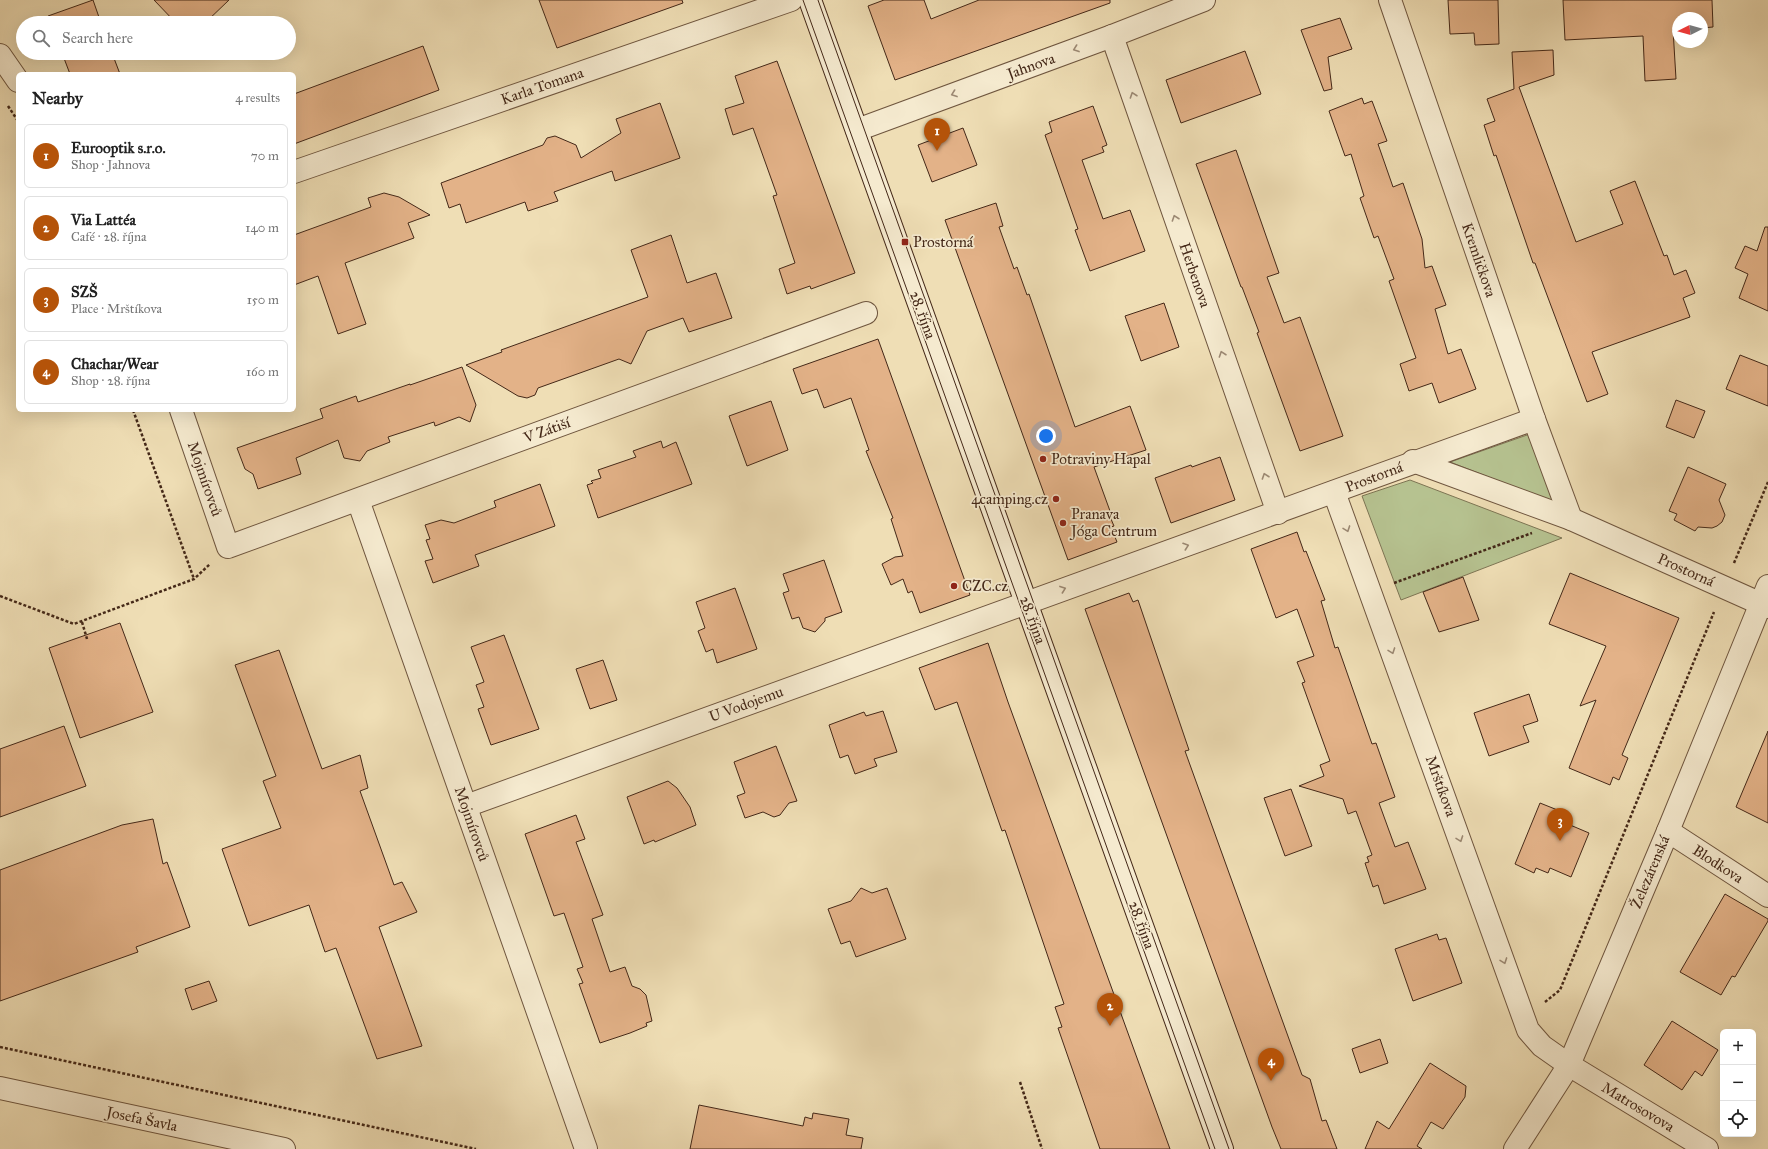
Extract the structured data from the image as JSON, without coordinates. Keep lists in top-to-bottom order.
{
  "streets": {
    "street": [
      "Jahnova",
      "Karla Tomana",
      "Kremličkova",
      "Herbenova",
      "28. října",
      "V Zátiší",
      "Prostorná",
      "Mojmírovců",
      "U Vodojemu",
      "Mrštíkova",
      "Blodkova",
      "Železárenská",
      "Matrosovova",
      "Josefa Šavla"
    ]
  },
  "crossings": [
    ["Jahnova", "Herbenova"],
    ["Jahnova", "28. října"],
    ["Kremličkova", "Prostorná"],
    ["Herbenova", "Prostorná"],
    ["28. října", "Prostorná"],
    ["28. října", "U Vodojemu"],
    ["V Zátiší", "Mojmírovců"],
    ["Prostorná", "U Vodojemu"],
    ["Prostorná", "Mrštíkova"],
    ["Prostorná", "Železárenská"],
    ["Mojmírovců", "U Vodojemu"],
    ["Mrštíkova", "Železárenská"],
    ["Mrštíkova", "Matrosovova"],
    ["Blodkova", "Železárenská"],
    ["Železárenská", "Matrosovova"]
  ],
  "one_way": ["Jahnova", "Herbenova", "Mrštíkova"],
  "places": {
    "transit": ["Prostorná"],
    "other": [
      "Potraviny Hapal",
      "4camping.cz",
      "Pranava Jóga Centrum",
      "CZC.cz"
    ]
  },
  "north": "left",
  "page": {
    "search": "Search here",
    "heading": ["Nearby", "4 results"],
    "pins": [
      "1",
      "3",
      "2",
      "4"
    ],
    "list": [
      {
        "mark": "1",
        "name": "Eurooptik s.r.o.",
        "note": "Shop · Jahnova",
        "value": "70 m"
      },
      {
        "mark": "2",
        "name": "Via Lattéa",
        "note": "Café · 28. října",
        "value": "140 m"
      },
      {
        "mark": "3",
        "name": "SZŠ",
        "note": "Place · Mrštíkova",
        "value": "150 m"
      },
      {
        "mark": "4",
        "name": "Chachar/Wear",
        "note": "Shop · 28. října",
        "value": "160 m"
      }
    ],
    "map_buttons": ["+", "−"]
  }
}
